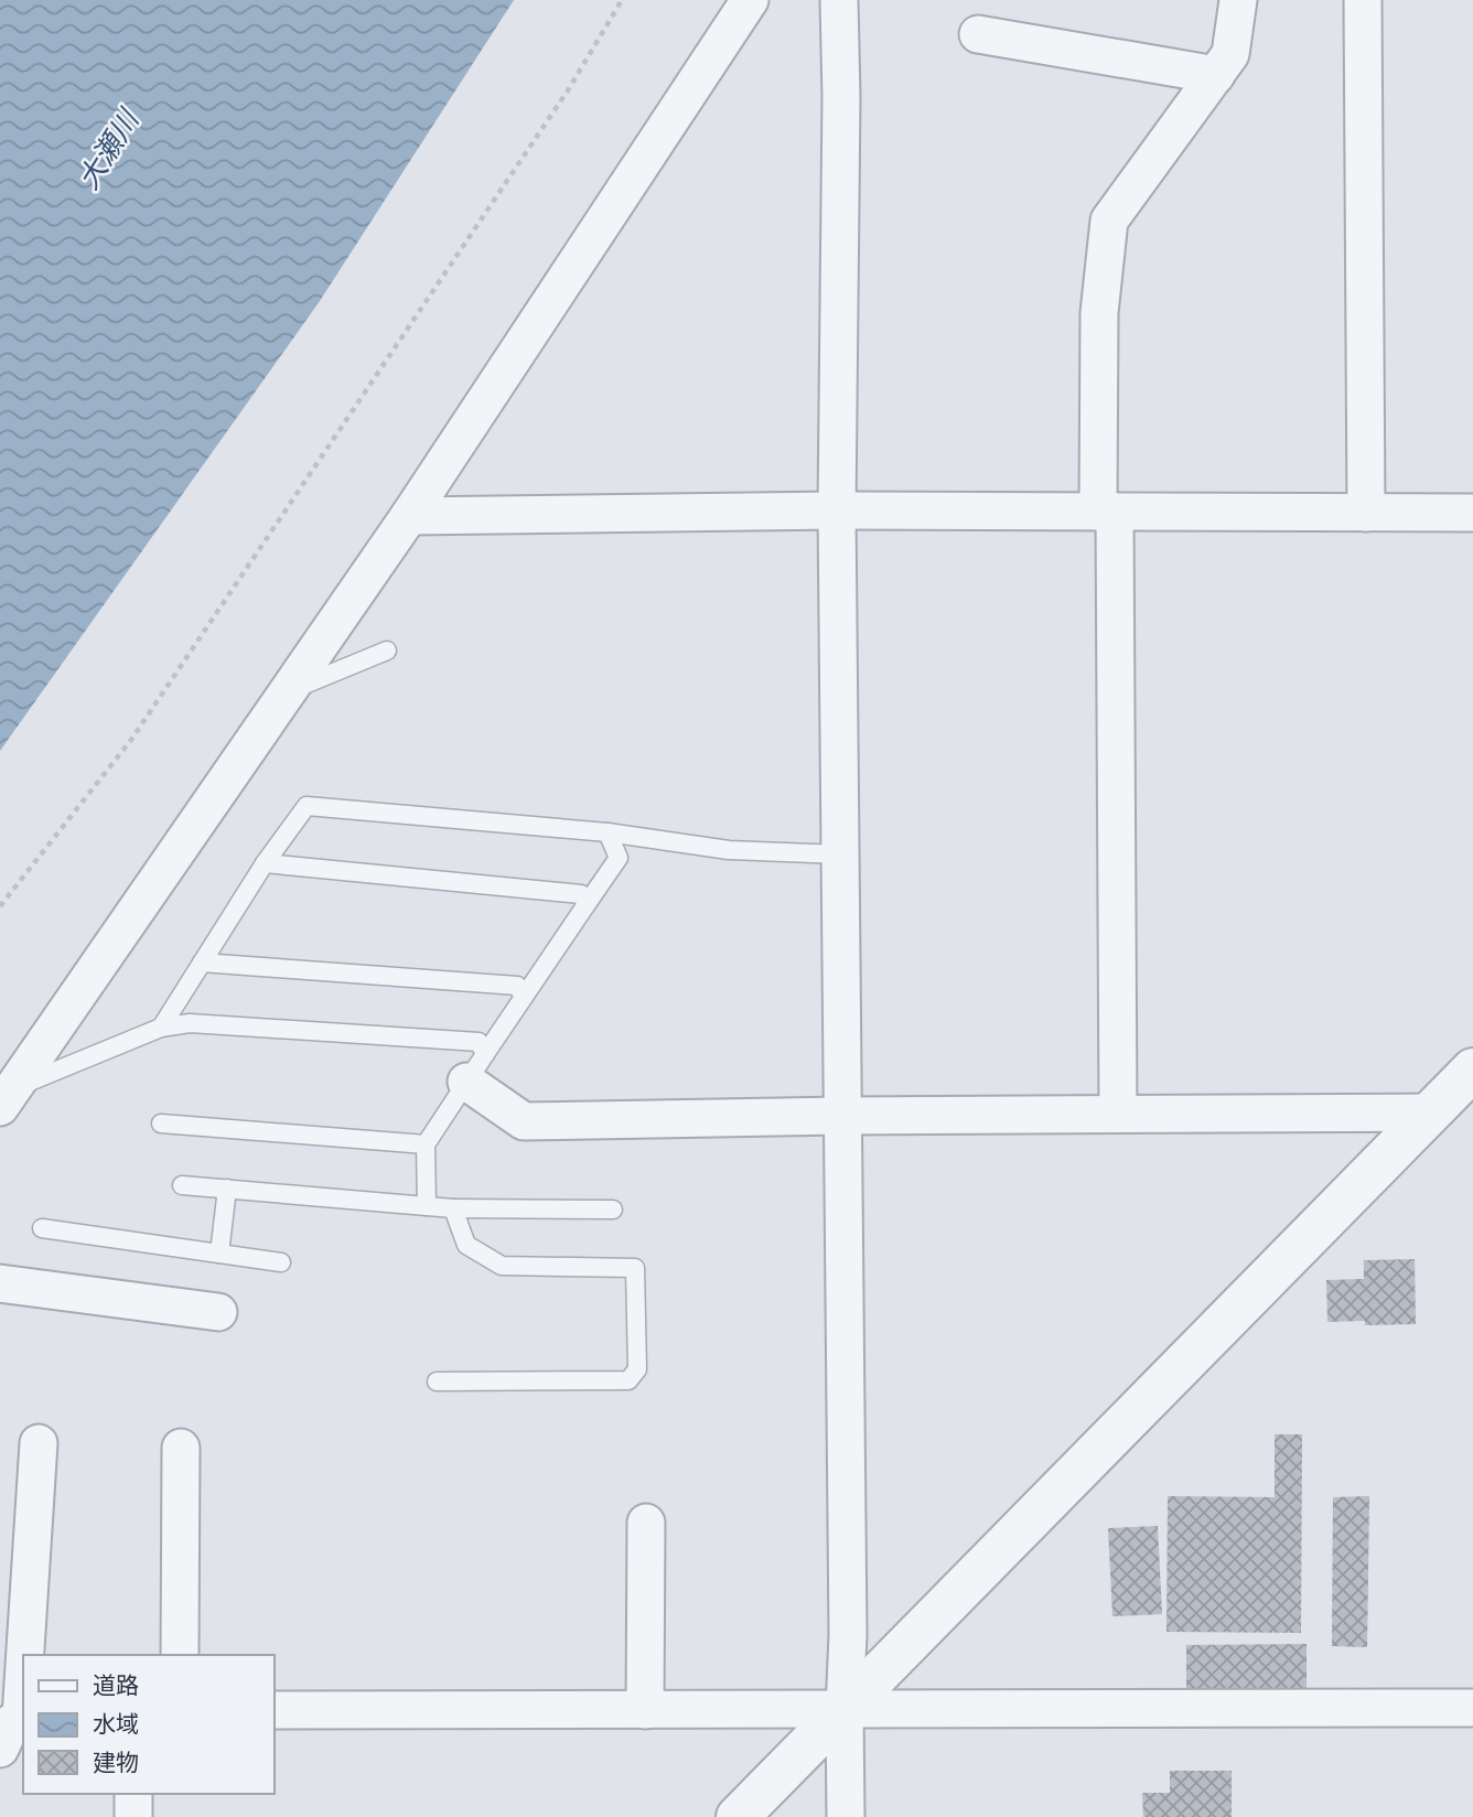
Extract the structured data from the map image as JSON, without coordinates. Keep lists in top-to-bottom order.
{
  "water": ["大瀬川"],
  "legend": ["道路", "水域", "建物"]
}
